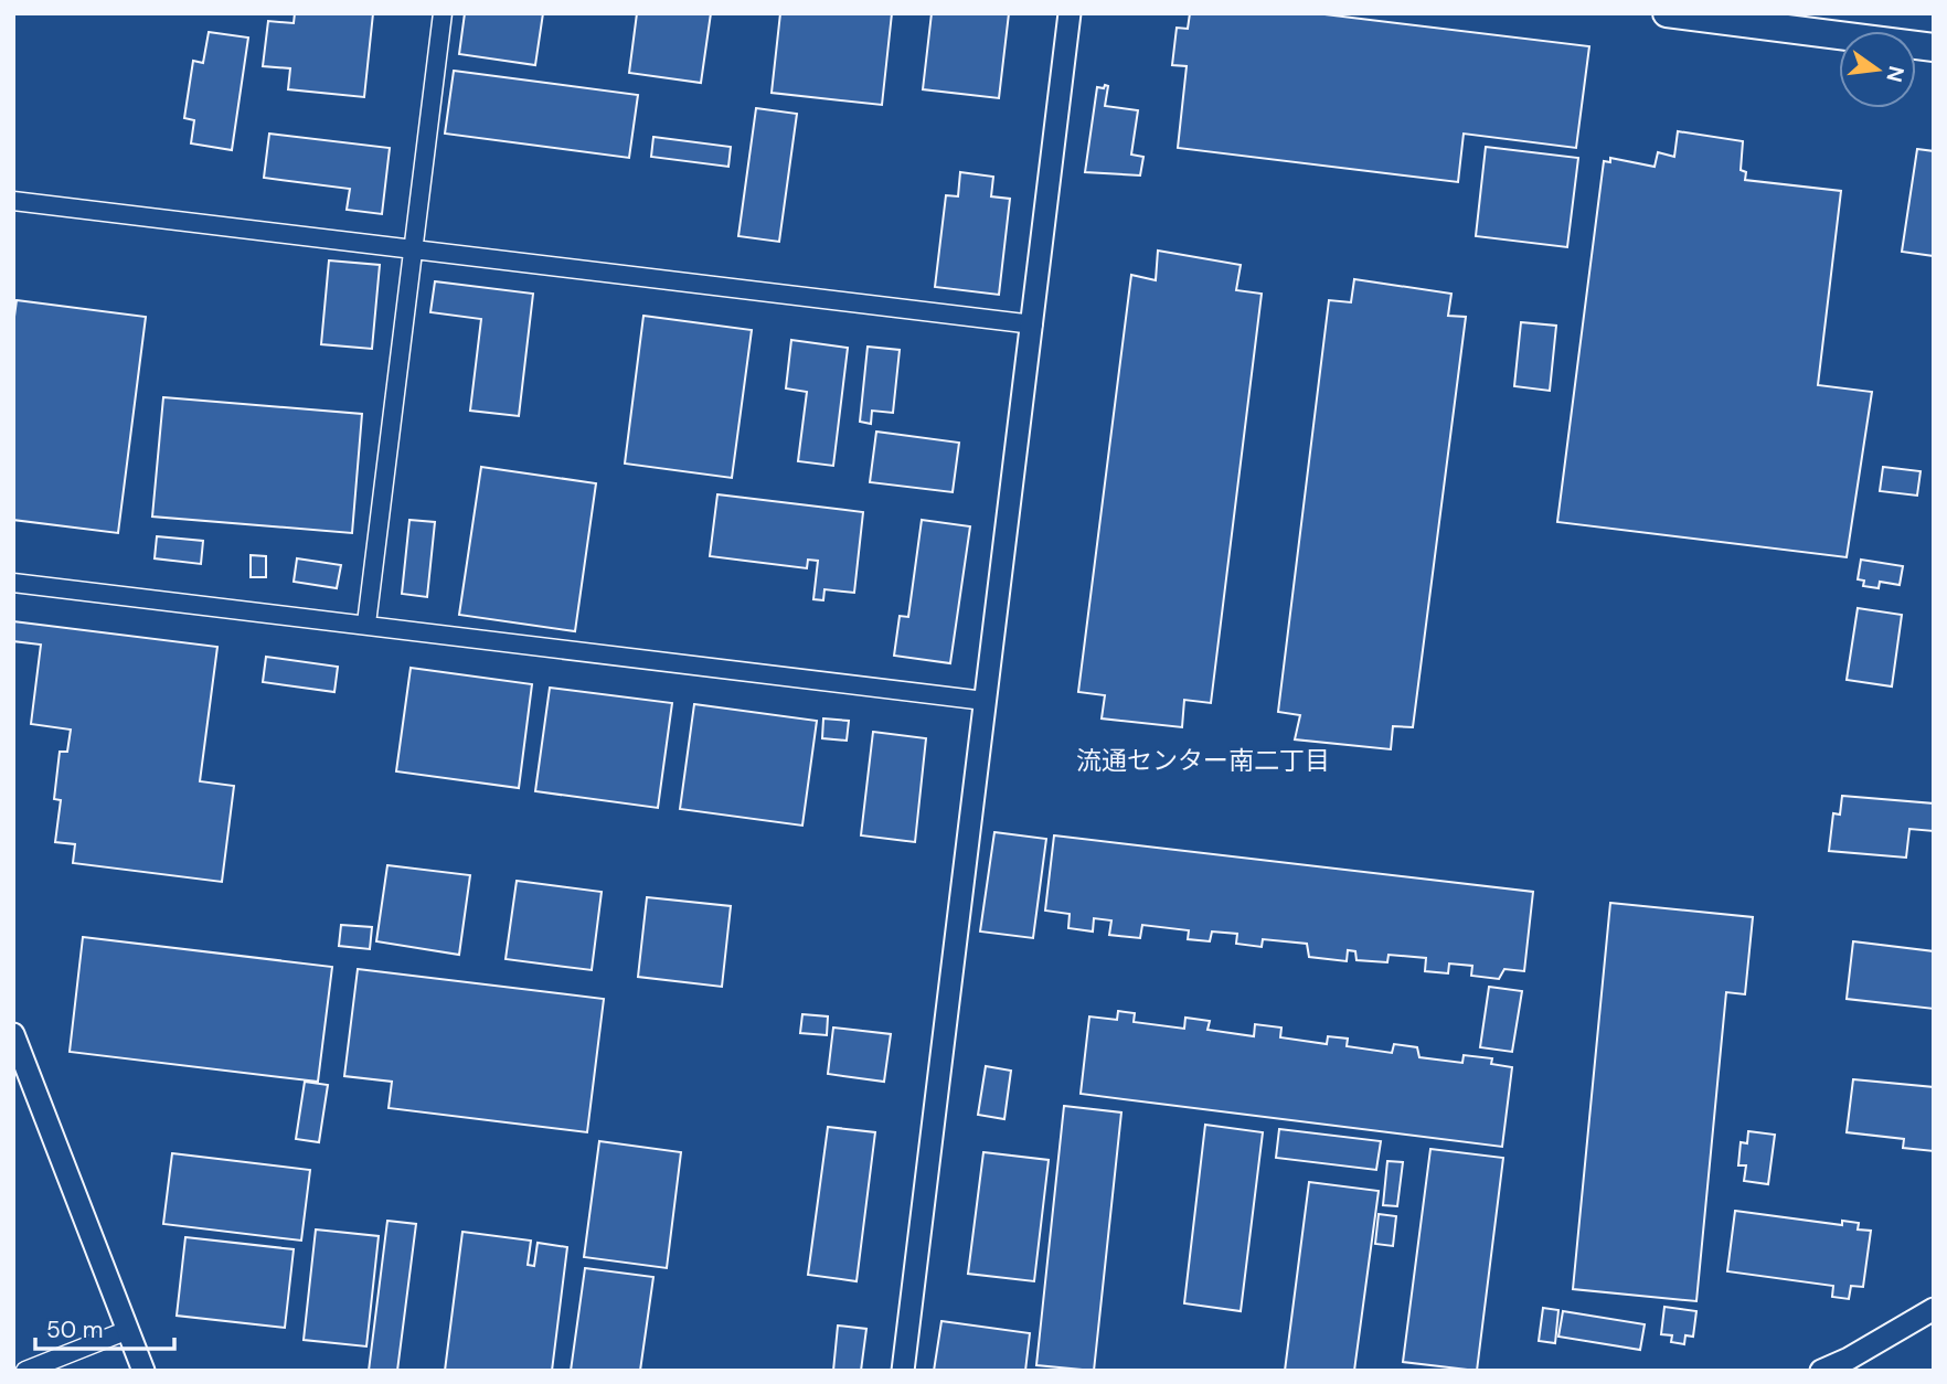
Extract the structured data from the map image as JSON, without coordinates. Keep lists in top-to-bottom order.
{
  "districts": ["流通センター南二丁目"],
  "scale_bar": "50 m",
  "north": "right"
}
